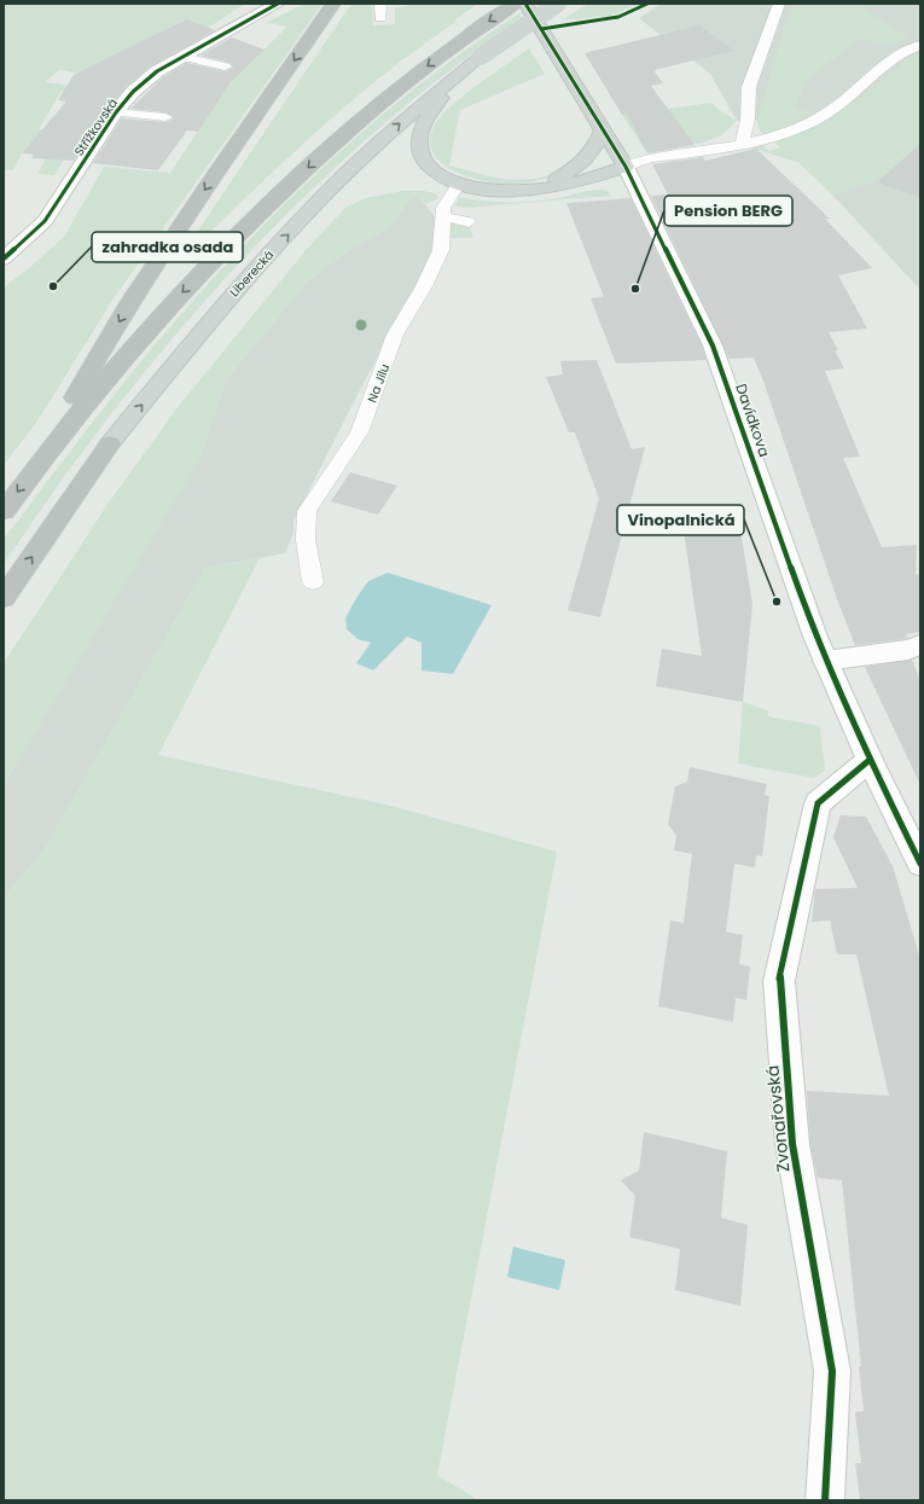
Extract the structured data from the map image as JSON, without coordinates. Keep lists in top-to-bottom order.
{
  "streets": {
    "highway": ["Liberecká"],
    "main road": ["Davídkova"],
    "street": ["Střížkovská", "Zvonařovská"],
    "lane": ["Na Jílu"]
  },
  "crossings": [
    ["Davídkova", "Zvonařovská"]
  ],
  "one_way": ["Liberecká"],
  "places": ["zahradka osada", "Pension BERG", "Vinopalnická"]
}
